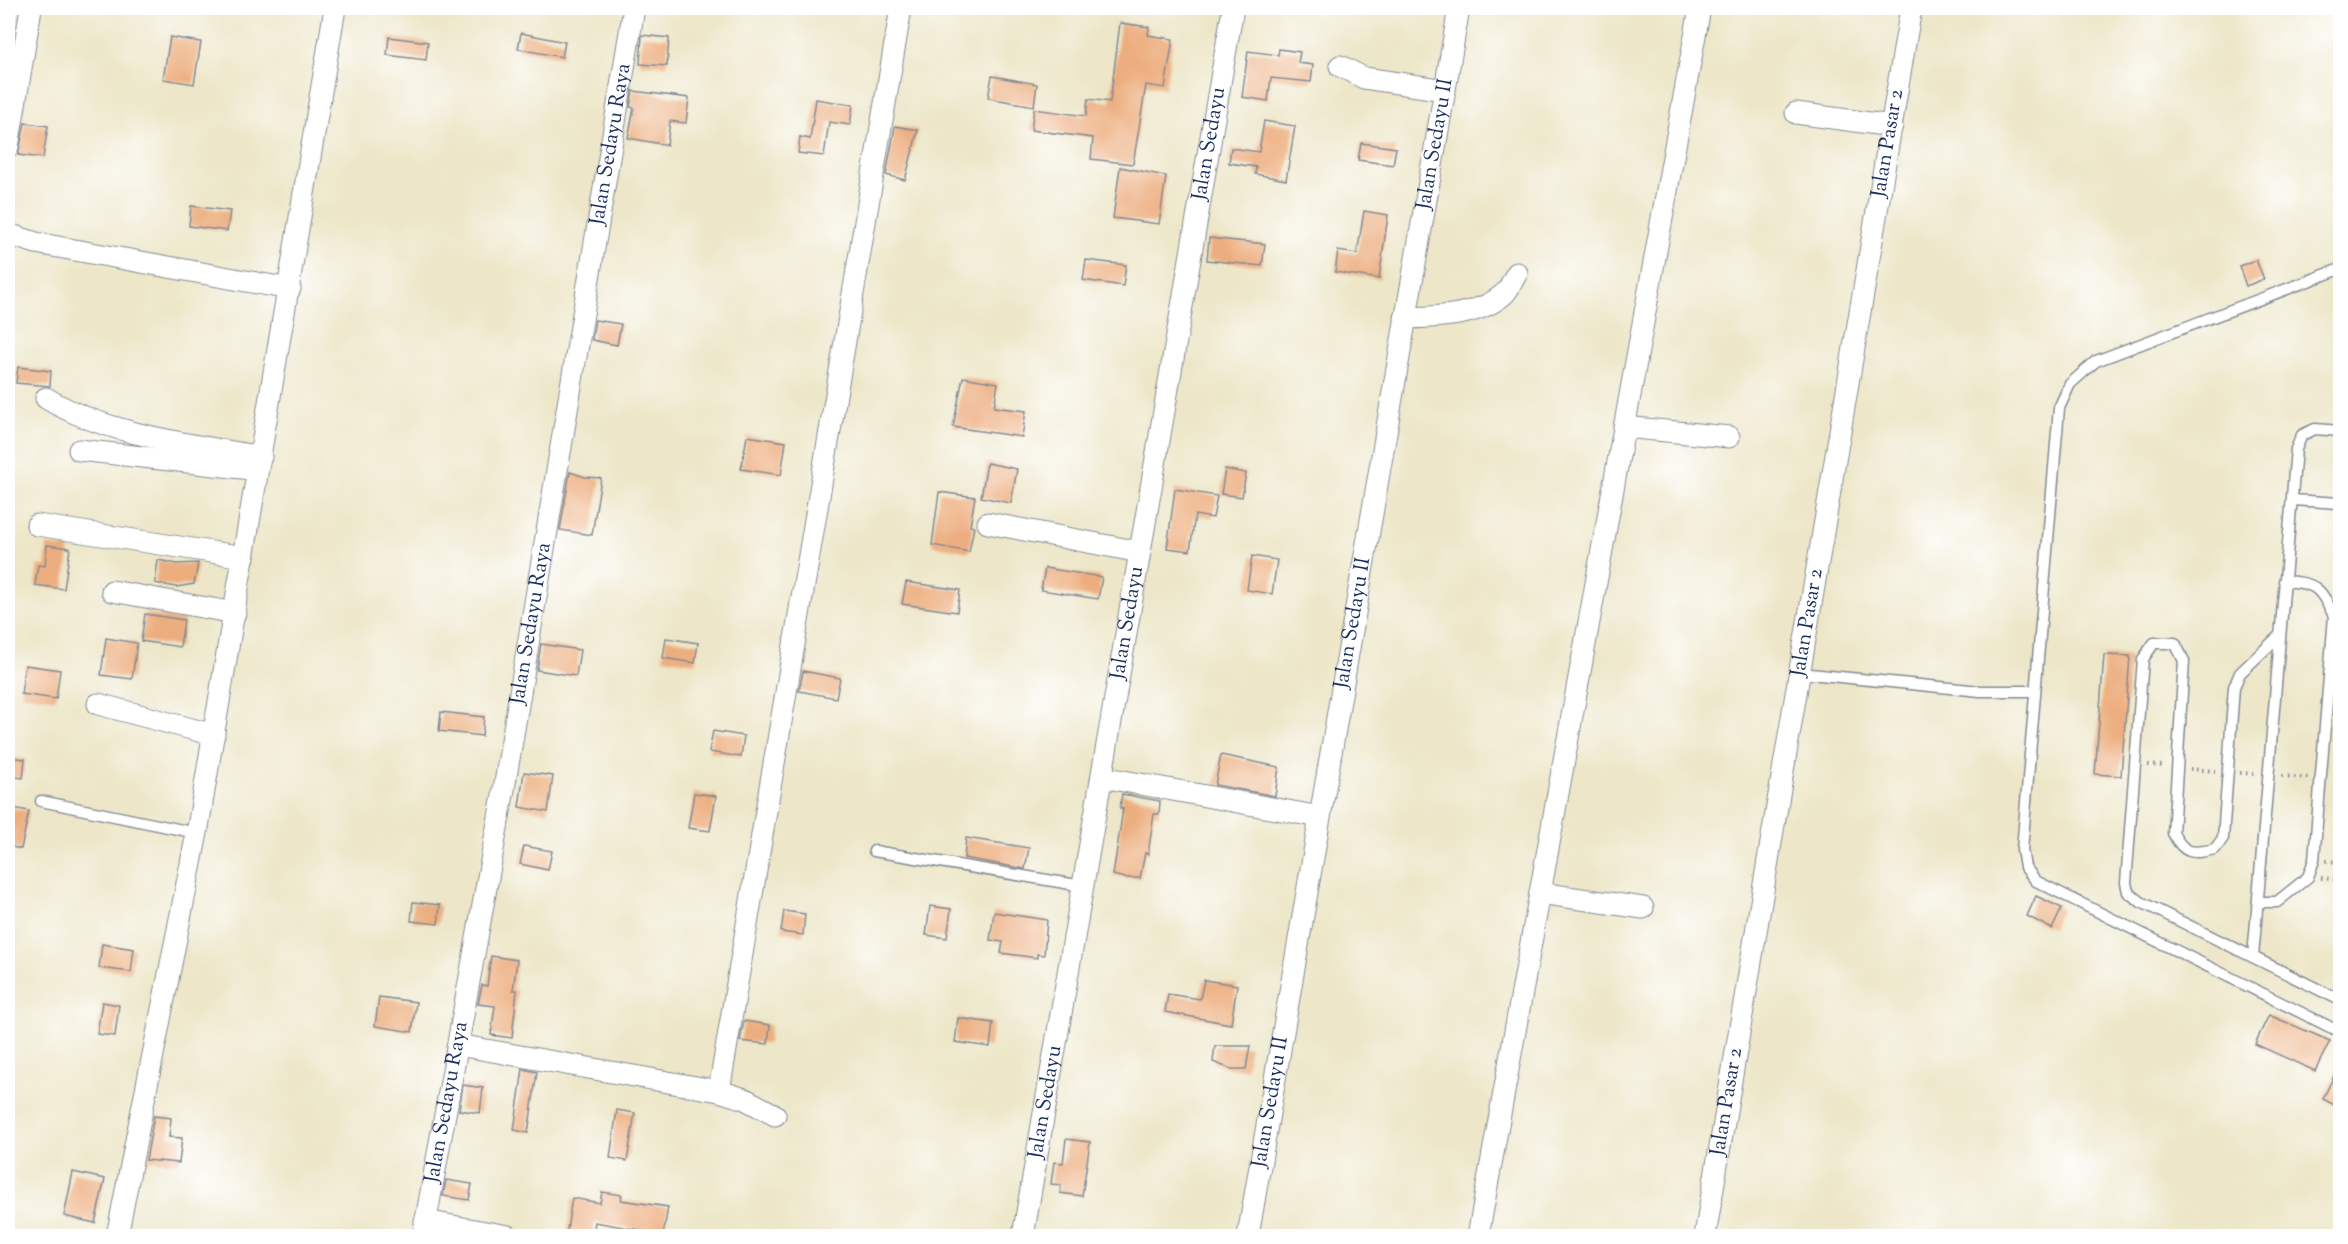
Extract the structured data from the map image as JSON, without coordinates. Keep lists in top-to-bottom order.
{
  "streets": {
    "street": [
      "Jalan Sedayu Raya",
      "Jalan Sedayu",
      "Jalan Sedayu II",
      "Jalan Pasar 2"
    ]
  }
}
